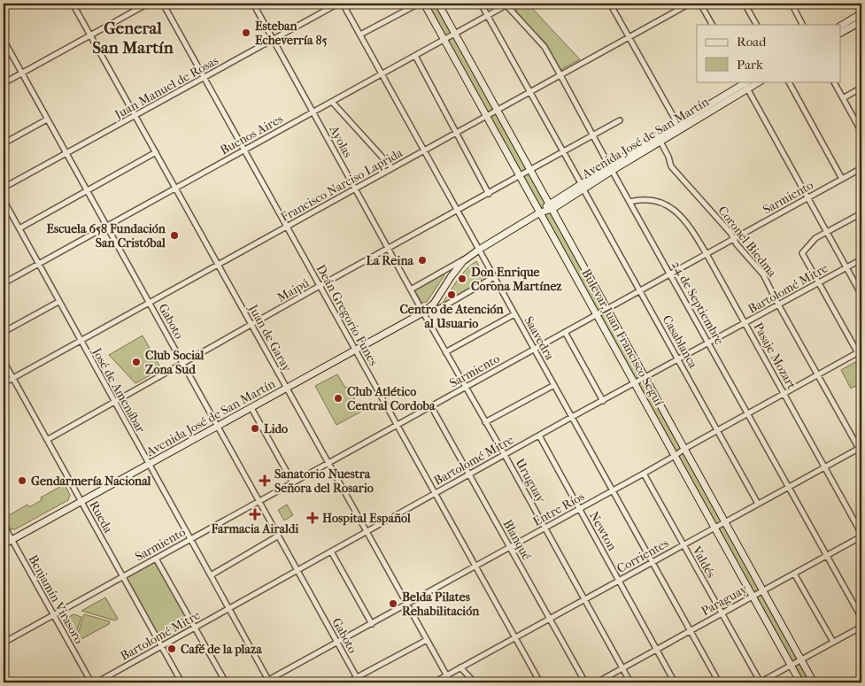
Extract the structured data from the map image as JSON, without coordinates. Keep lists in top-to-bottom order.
{
  "streets": {
    "main road": ["Avenida José de San Martín", "Bulevar Juan Francisco Seguí"],
    "street": [
      "Juan Manuel de Rosas",
      "Buenos Aires",
      "Ayolas",
      "Francisco Narciso Laprida",
      "Sarmiento",
      "Coronel Biedma",
      "Bartolomé Mitre",
      "Maipú",
      "24 de Septiembre",
      "Deán Gregorio Funes",
      "Gaboto",
      "Juan de Garay",
      "Saavedra",
      "Casablanca",
      "Pasaje Mozart",
      "José de Amenábar",
      "Uruguay",
      "Entre Ríos",
      "Rueda",
      "Newton",
      "Blanqué",
      "Corrientes",
      "Valdés",
      "Benjamín Virasoro",
      "Paraguay"
    ]
  },
  "crossings": [
    ["Juan Manuel de Rosas", "Ayolas"],
    ["Juan Manuel de Rosas", "Deán Gregorio Funes"],
    ["Juan Manuel de Rosas", "Gaboto"],
    ["Juan Manuel de Rosas", "Juan de Garay"],
    ["Buenos Aires", "Ayolas"],
    ["Buenos Aires", "24 de Septiembre"],
    ["Buenos Aires", "Deán Gregorio Funes"],
    ["Buenos Aires", "Gaboto"],
    ["Buenos Aires", "Bulevar Juan Francisco Seguí"],
    ["Buenos Aires", "Juan de Garay"],
    ["Buenos Aires", "Saavedra"],
    ["Buenos Aires", "Casablanca"],
    ["Buenos Aires", "José de Amenábar"],
    ["Avenida José de San Martín", "Ayolas"],
    ["Avenida José de San Martín", "Coronel Biedma"],
    ["Avenida José de San Martín", "24 de Septiembre"],
    ["Avenida José de San Martín", "Deán Gregorio Funes"],
    ["Avenida José de San Martín", "Gaboto"],
    ["Avenida José de San Martín", "Bulevar Juan Francisco Seguí"],
    ["Avenida José de San Martín", "Juan de Garay"],
    ["Avenida José de San Martín", "Saavedra"],
    ["Avenida José de San Martín", "Casablanca"],
    ["Avenida José de San Martín", "José de Amenábar"],
    ["Avenida José de San Martín", "Uruguay"],
    ["Avenida José de San Martín", "Rueda"],
    ["Avenida José de San Martín", "Benjamín Virasoro"],
    ["Ayolas", "Francisco Narciso Laprida"],
    ["Ayolas", "Maipú"],
    ["Ayolas", "Uruguay"],
    ["Francisco Narciso Laprida", "24 de Septiembre"],
    ["Francisco Narciso Laprida", "Deán Gregorio Funes"],
    ["Francisco Narciso Laprida", "Gaboto"],
    ["Francisco Narciso Laprida", "Bulevar Juan Francisco Seguí"],
    ["Francisco Narciso Laprida", "Juan de Garay"],
    ["Francisco Narciso Laprida", "Saavedra"],
    ["Francisco Narciso Laprida", "Casablanca"],
    ["Francisco Narciso Laprida", "José de Amenábar"],
    ["Francisco Narciso Laprida", "Rueda"],
    ["Sarmiento", "Coronel Biedma"],
    ["Sarmiento", "24 de Septiembre"],
    ["Sarmiento", "Deán Gregorio Funes"],
    ["Sarmiento", "Gaboto"],
    ["Sarmiento", "Bulevar Juan Francisco Seguí"],
    ["Sarmiento", "Juan de Garay"],
    ["Sarmiento", "Saavedra"],
    ["Sarmiento", "Casablanca"],
    ["Sarmiento", "Pasaje Mozart"],
    ["Sarmiento", "José de Amenábar"],
    ["Sarmiento", "Uruguay"],
    ["Sarmiento", "Rueda"],
    ["Sarmiento", "Blanqué"],
    ["Sarmiento", "Benjamín Virasoro"],
    ["Coronel Biedma", "Bartolomé Mitre"],
    ["Coronel Biedma", "Entre Ríos"],
    ["Coronel Biedma", "Corrientes"],
    ["Bartolomé Mitre", "24 de Septiembre"],
    ["Bartolomé Mitre", "Deán Gregorio Funes"],
    ["Bartolomé Mitre", "Gaboto"],
    ["Bartolomé Mitre", "Bulevar Juan Francisco Seguí"],
    ["Bartolomé Mitre", "Juan de Garay"],
    ["Bartolomé Mitre", "Saavedra"],
    ["Bartolomé Mitre", "Casablanca"],
    ["Bartolomé Mitre", "Pasaje Mozart"],
    ["Bartolomé Mitre", "José de Amenábar"],
    ["Bartolomé Mitre", "Uruguay"],
    ["Bartolomé Mitre", "Rueda"],
    ["Bartolomé Mitre", "Newton"],
    ["Bartolomé Mitre", "Blanqué"],
    ["Maipú", "24 de Septiembre"],
    ["Maipú", "Deán Gregorio Funes"],
    ["Maipú", "Gaboto"],
    ["Maipú", "Bulevar Juan Francisco Seguí"],
    ["Maipú", "Juan de Garay"],
    ["Maipú", "Saavedra"],
    ["Maipú", "Casablanca"],
    ["Maipú", "José de Amenábar"],
    ["Maipú", "Rueda"],
    ["24 de Septiembre", "Pasaje Mozart"],
    ["24 de Septiembre", "Entre Ríos"],
    ["24 de Septiembre", "Corrientes"],
    ["24 de Septiembre", "Paraguay"],
    ["Deán Gregorio Funes", "Entre Ríos"],
    ["Deán Gregorio Funes", "Corrientes"],
    ["Gaboto", "Entre Ríos"],
    ["Bulevar Juan Francisco Seguí", "Entre Ríos"],
    ["Bulevar Juan Francisco Seguí", "Corrientes"],
    ["Bulevar Juan Francisco Seguí", "Paraguay"],
    ["Juan de Garay", "Entre Ríos"],
    ["Juan de Garay", "Corrientes"],
    ["Saavedra", "Entre Ríos"],
    ["Saavedra", "Corrientes"],
    ["Saavedra", "Paraguay"],
    ["Casablanca", "Entre Ríos"],
    ["Casablanca", "Corrientes"],
    ["Pasaje Mozart", "Entre Ríos"],
    ["Pasaje Mozart", "Corrientes"],
    ["Pasaje Mozart", "Paraguay"],
    ["José de Amenábar", "Entre Ríos"],
    ["Uruguay", "Entre Ríos"],
    ["Uruguay", "Corrientes"],
    ["Uruguay", "Paraguay"],
    ["Entre Ríos", "Newton"],
    ["Entre Ríos", "Blanqué"],
    ["Entre Ríos", "Valdés"],
    ["Newton", "Corrientes"],
    ["Newton", "Paraguay"],
    ["Blanqué", "Corrientes"],
    ["Corrientes", "Valdés"],
    ["Valdés", "Paraguay"]
  ],
  "districts": ["General San Martín"],
  "places": {
    "other": [
      "Esteban Echeverría 85",
      "Escuela 658 Fundación San Cristóbal",
      "La Reina",
      "Don Enrique Corona Martínez",
      "Centro de Atención al Usuario",
      "Club Social Zona Sud",
      "Club Atlético Central Cordoba",
      "Lido",
      "Gendarmería Nacional",
      "Belda Pilates Rehabilitación",
      "Café de la plaza"
    ],
    "health": ["Sanatorio Nuestra Señora del Rosario", "Farmacia Airaldi", "Hospital Español"]
  },
  "legend": ["Road", "Park"]
}
